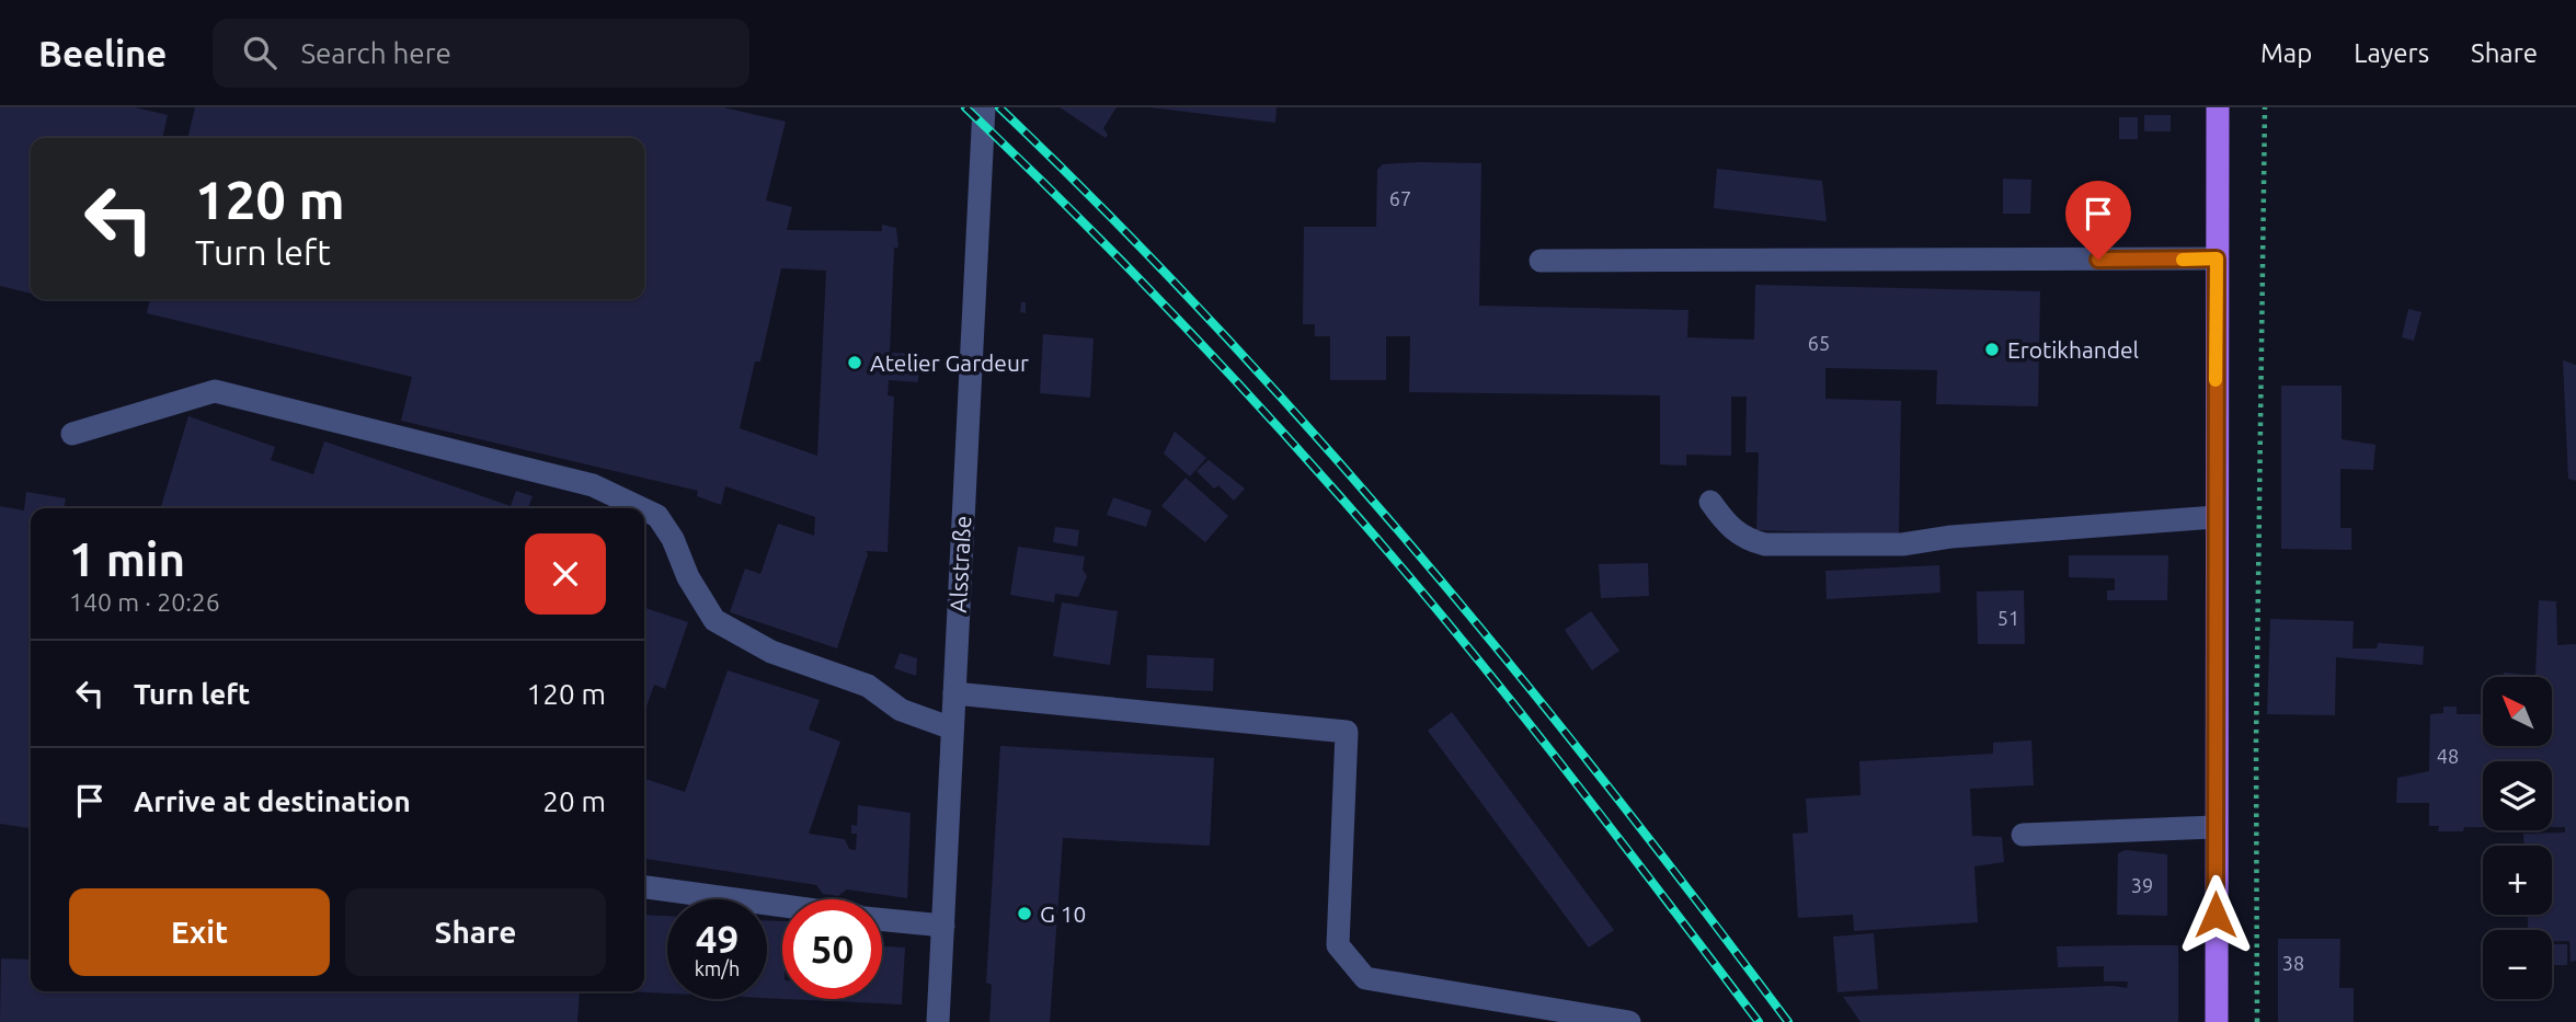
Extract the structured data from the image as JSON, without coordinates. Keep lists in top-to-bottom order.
{
  "streets": {
    "street": ["Alsstraße"]
  },
  "places": ["Erotikhandel", "Atelier Gardeur", "G 10"],
  "house_numbers": [
    "67",
    "65",
    "51",
    "48",
    "39",
    "38"
  ],
  "north": "top left",
  "page": {
    "header": "Beeline",
    "search": "Search here",
    "nav": ["Map", "Layers", "Share"],
    "turn": ["120 m", "Turn left"],
    "heading": ["1 min", "140 m · 20:26"],
    "list": [
      {
        "name": "Turn left",
        "value": "120 m"
      },
      {
        "name": "Arrive at destination",
        "value": "20 m"
      }
    ],
    "map_buttons": ["+", "−"],
    "buttons": ["Exit", "Share"],
    "speed": "49 km/h",
    "limit": "50"
  }
}
